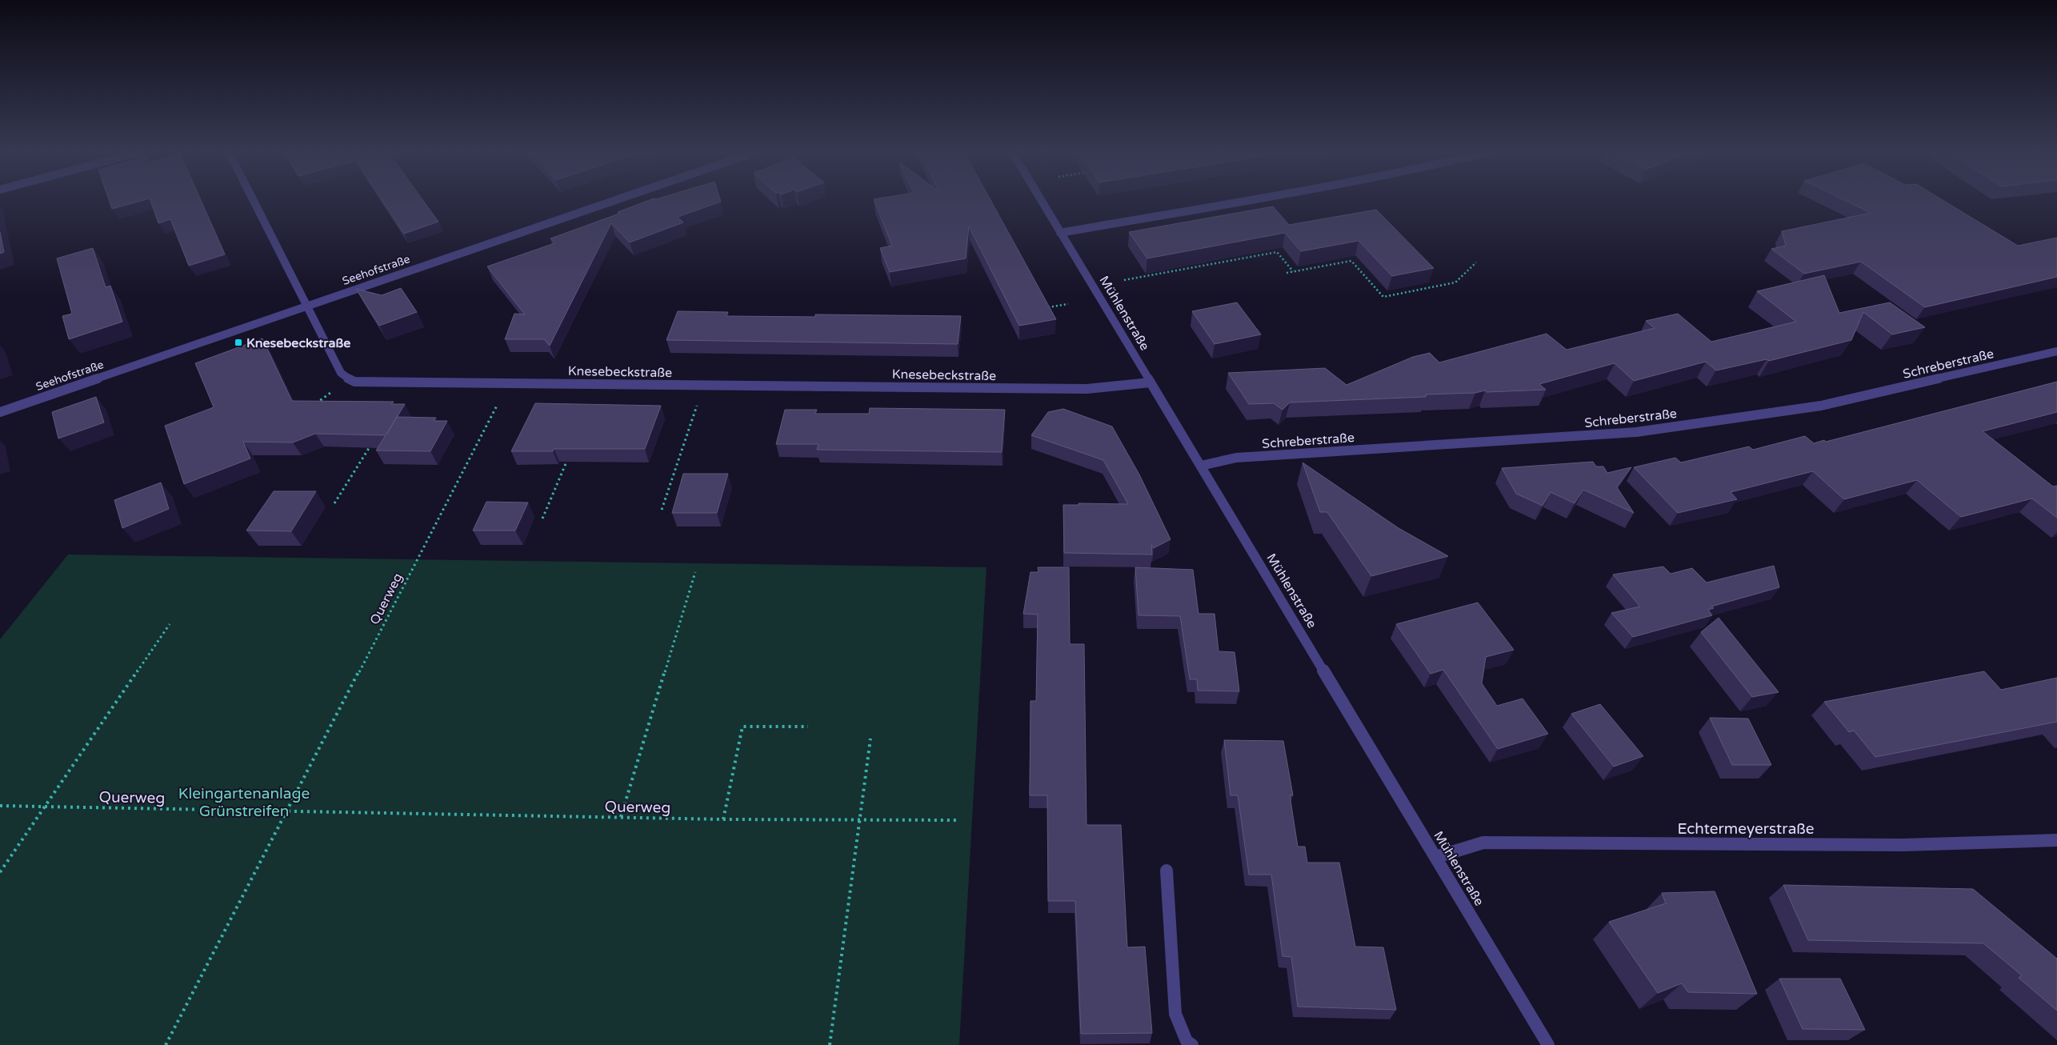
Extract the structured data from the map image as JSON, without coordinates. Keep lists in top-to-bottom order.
{
  "streets": {
    "street": [
      "Seehofstraße",
      "Mühlenstraße",
      "Schreberstraße",
      "Knesebeckstraße",
      "Echtermeyerstraße"
    ],
    "path": ["Querweg"]
  },
  "crossings": [
    ["Seehofstraße", "Knesebeckstraße"],
    ["Mühlenstraße", "Schreberstraße"],
    ["Mühlenstraße", "Knesebeckstraße"],
    ["Mühlenstraße", "Echtermeyerstraße"]
  ],
  "parks": ["Kleingartenanlage Grünstreifen"],
  "places": {
    "transit": ["Knesebeckstraße"]
  }
}
